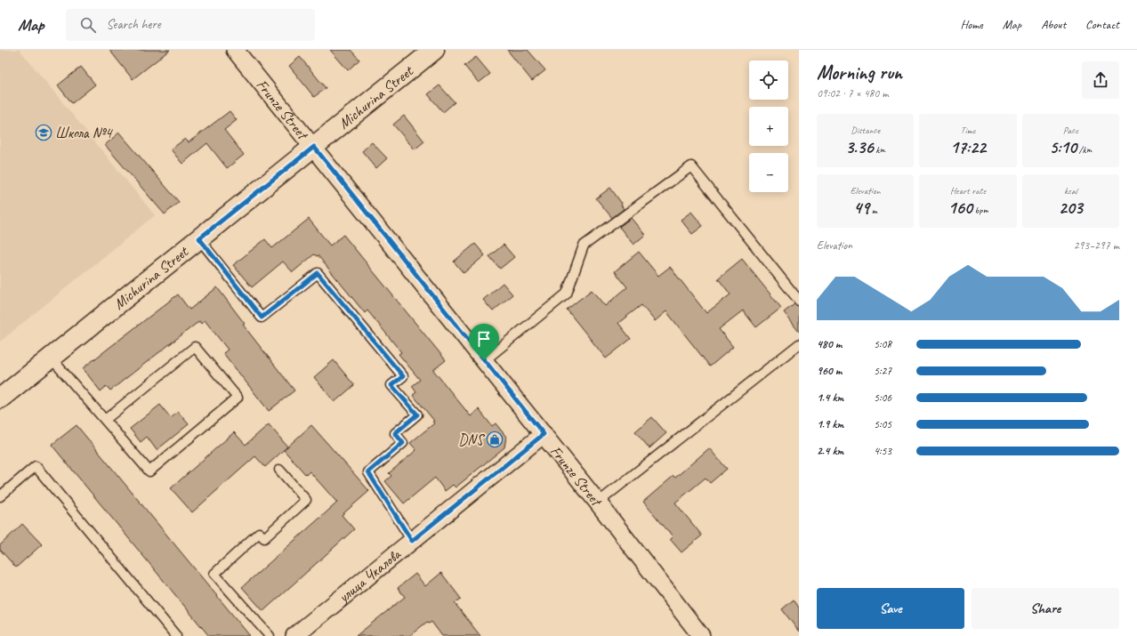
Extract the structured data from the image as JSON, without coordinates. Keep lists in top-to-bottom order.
{
  "streets": {
    "main road": ["Michurina Street"],
    "street": ["Frunze Street", "улица Чкалова"]
  },
  "crossings": [
    ["Michurina Street", "Frunze Street"],
    ["Frunze Street", "улица Чкалова"]
  ],
  "places": {
    "school or university": ["Школа №4"],
    "shop": ["DNS"]
  },
  "page": {
    "header": "Map",
    "search": "Search here",
    "nav": [
      "Home",
      "Map",
      "About",
      "Contact"
    ],
    "heading": ["Morning run", "09:02 · 7 × 480 m"],
    "map_buttons": ["+", "−"],
    "stats": [
      ["Distance", "3.36 km"],
      ["Time", "17:22"],
      ["Pace", "5:10 /km"],
      ["Elevation", "49 m"],
      ["Heart rate", "160 bpm"],
      ["kcal", "203"]
    ],
    "chart": ["Elevation", "293–297 m"],
    "list": [
      {
        "name": "480 m",
        "note": "5:08"
      },
      {
        "name": "960 m",
        "note": "5:27"
      },
      {
        "name": "1.4 km",
        "note": "5:06"
      },
      {
        "name": "1.9 km",
        "note": "5:05"
      },
      {
        "name": "2.4 km",
        "note": "4:53"
      }
    ],
    "buttons": ["Save", "Share"]
  }
}
